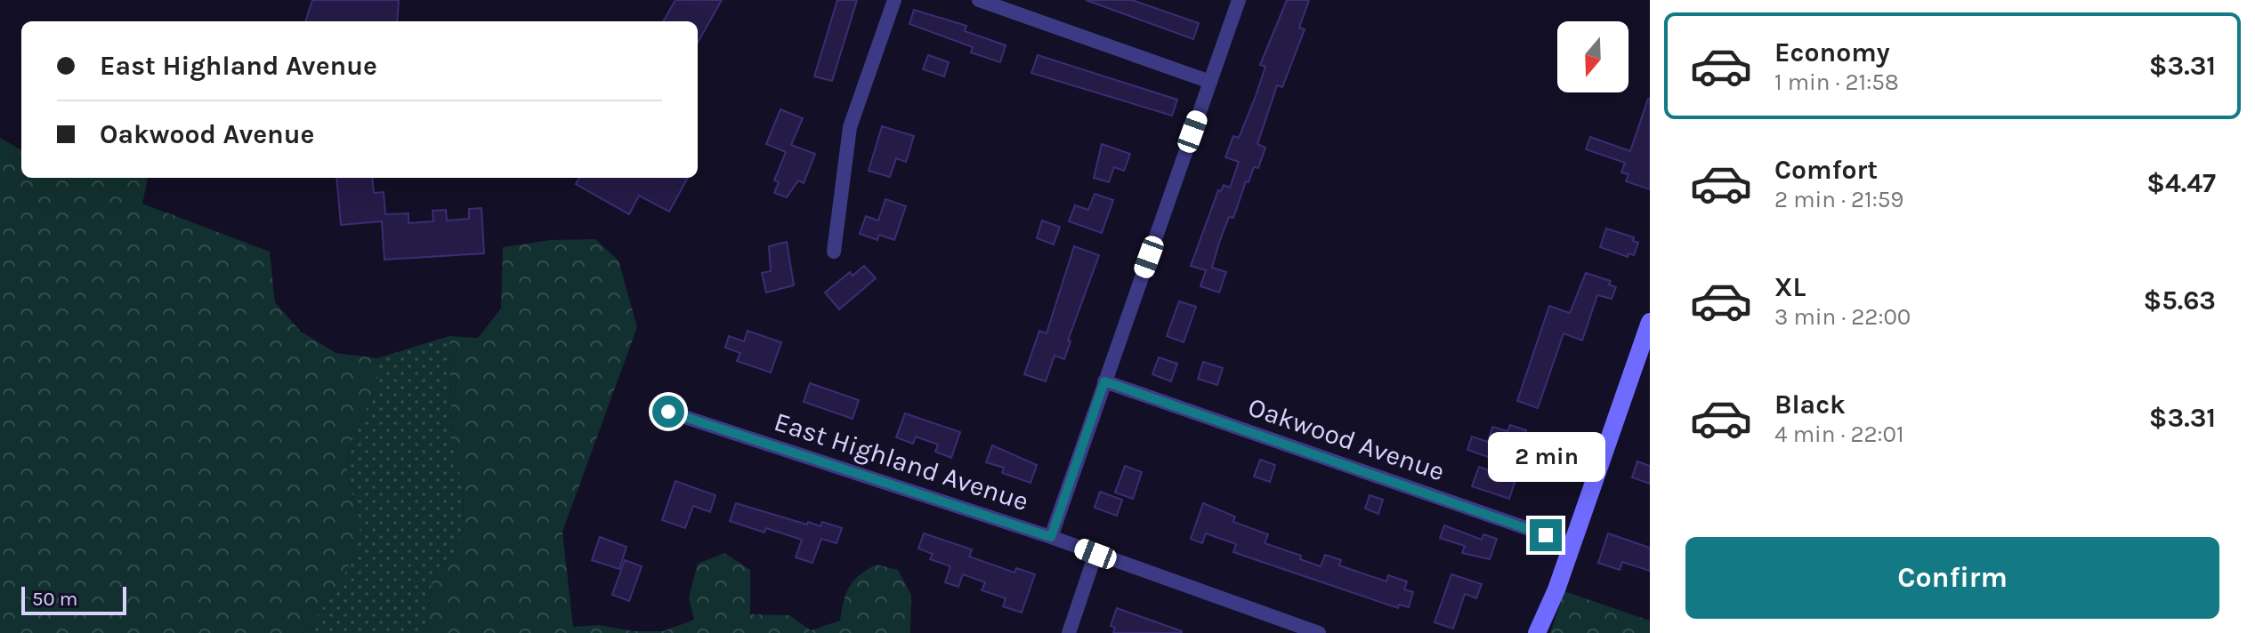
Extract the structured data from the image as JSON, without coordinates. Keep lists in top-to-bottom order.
{
  "streets": {
    "street": ["Oakwood Avenue", "East Highland Avenue"]
  },
  "scale_bar": "50 m",
  "north": "bottom",
  "page": {
    "list": [
      {
        "name": "Economy",
        "note": "1 min · 21:58",
        "value": "$3.31"
      },
      {
        "name": "Comfort",
        "note": "2 min · 21:59",
        "value": "$4.47"
      },
      {
        "name": "XL",
        "note": "3 min · 22:00",
        "value": "$5.63"
      },
      {
        "name": "Black",
        "note": "4 min · 22:01",
        "value": "$3.31"
      }
    ],
    "banner": ["East Highland Avenue", "Oakwood Avenue"],
    "bubble": "2 min",
    "buttons": "Confirm",
    "scale": "50 m"
  }
}
